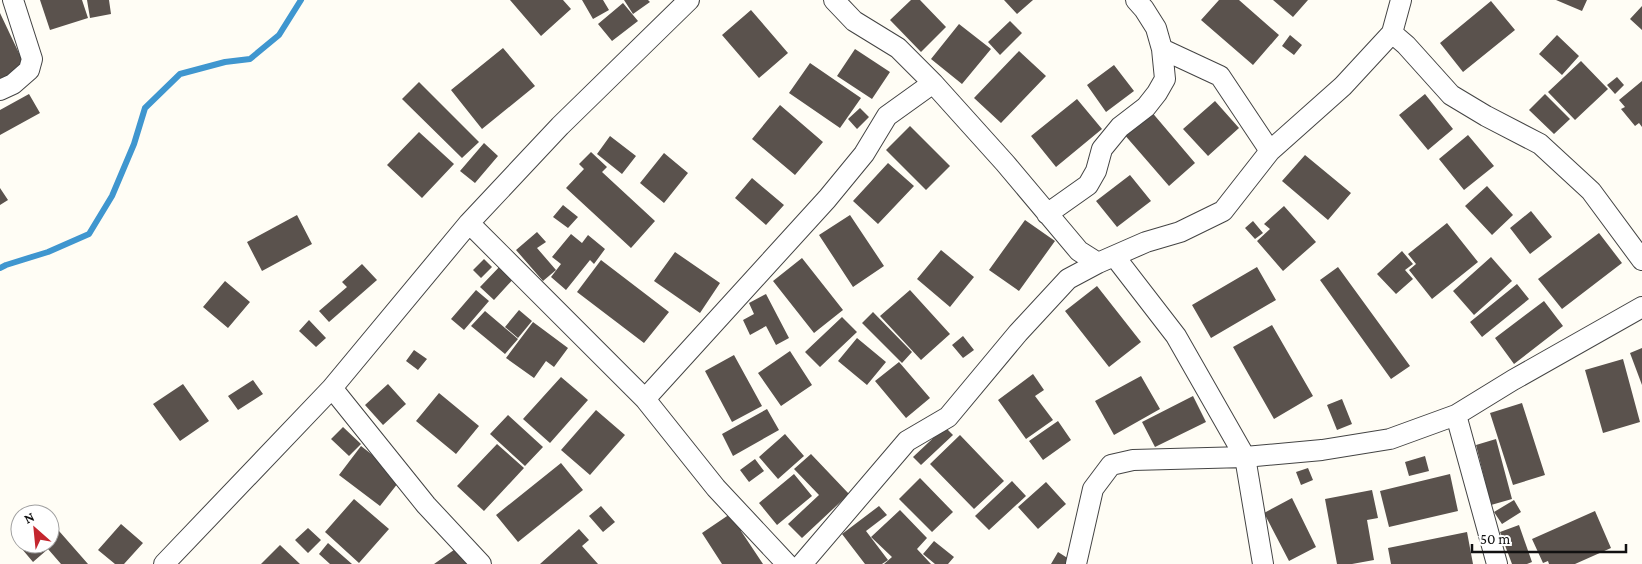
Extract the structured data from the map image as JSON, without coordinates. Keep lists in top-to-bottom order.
{
  "scale_bar": "50 m",
  "north": "top left"
}
